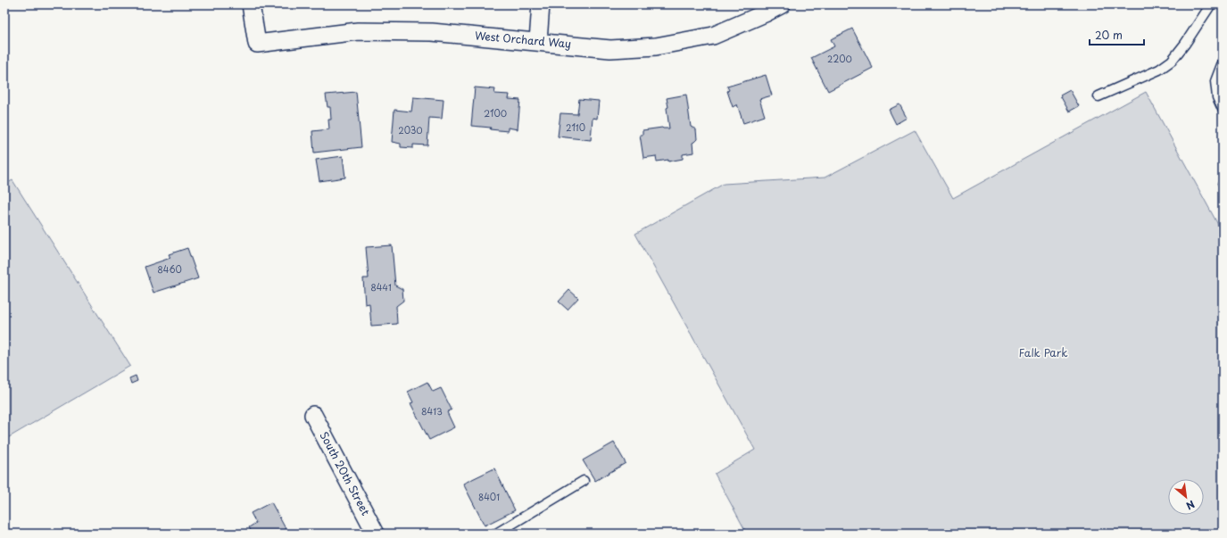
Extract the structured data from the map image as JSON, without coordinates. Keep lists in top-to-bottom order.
{
  "streets": {
    "street": ["West Orchard Way", "South 20th Street"]
  },
  "parks": ["Falk Park"],
  "house_numbers": [
    "2200",
    "2100",
    "2110",
    "2030",
    "8460",
    "8441",
    "8413",
    "8401"
  ],
  "scale_bar": "20 m",
  "north": "bottom right"
}
